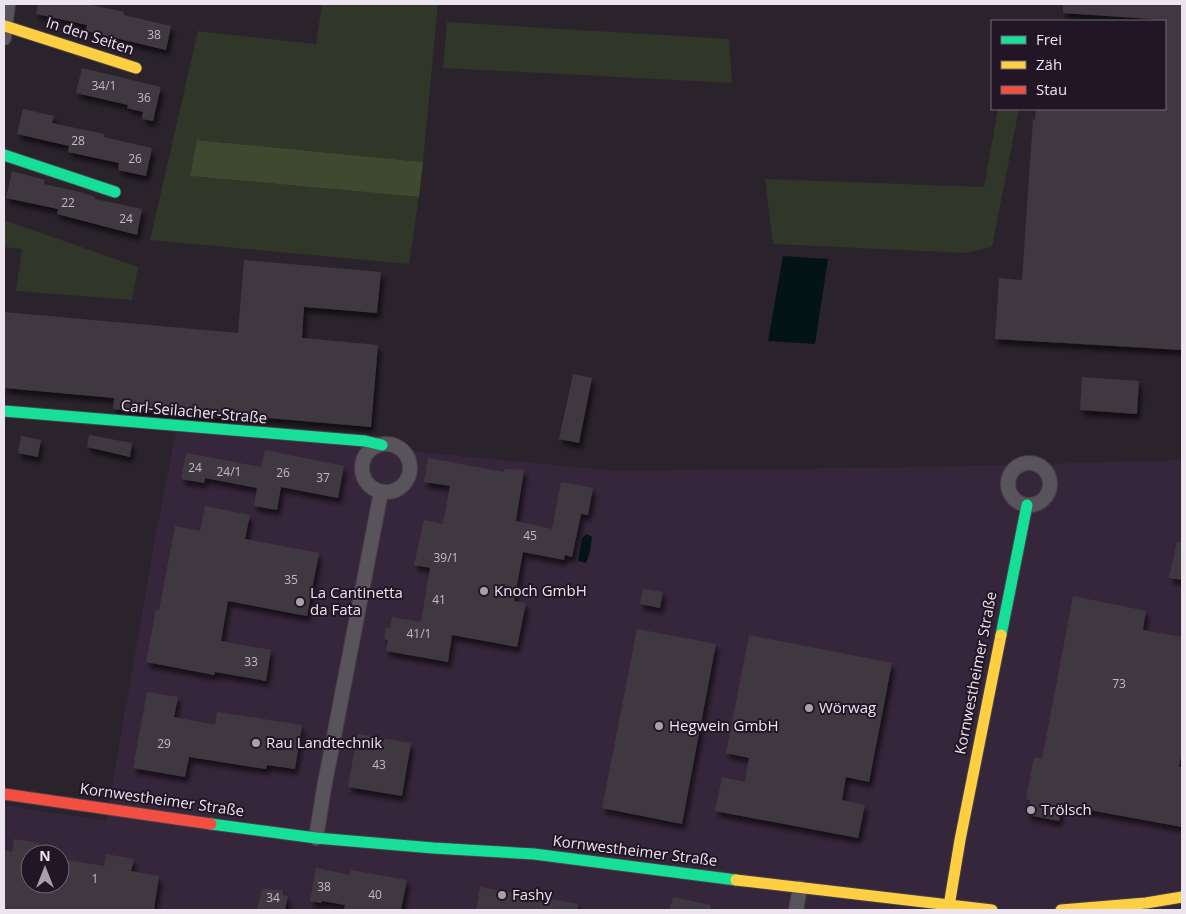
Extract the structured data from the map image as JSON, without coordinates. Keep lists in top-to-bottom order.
{
  "streets": {
    "street": ["In den Seiten", "Carl-Seilacher-Straße", "Kornwestheimer Straße"]
  },
  "places": [
    "Knoch GmbH",
    "La Cantinetta da Fata",
    "Wörwag",
    "Hegwein GmbH",
    "Rau Landtechnik",
    "Trölsch",
    "Fashy"
  ],
  "house_numbers": [
    "38",
    "34/1",
    "36",
    "28",
    "26",
    "22",
    "24",
    "24",
    "24/1",
    "26",
    "37",
    "45",
    "39/1",
    "35",
    "41",
    "41/1",
    "33",
    "73",
    "29",
    "43",
    "1",
    "38",
    "40",
    "34"
  ],
  "legend": ["Frei", "Zäh", "Stau"],
  "north": "top"
}
